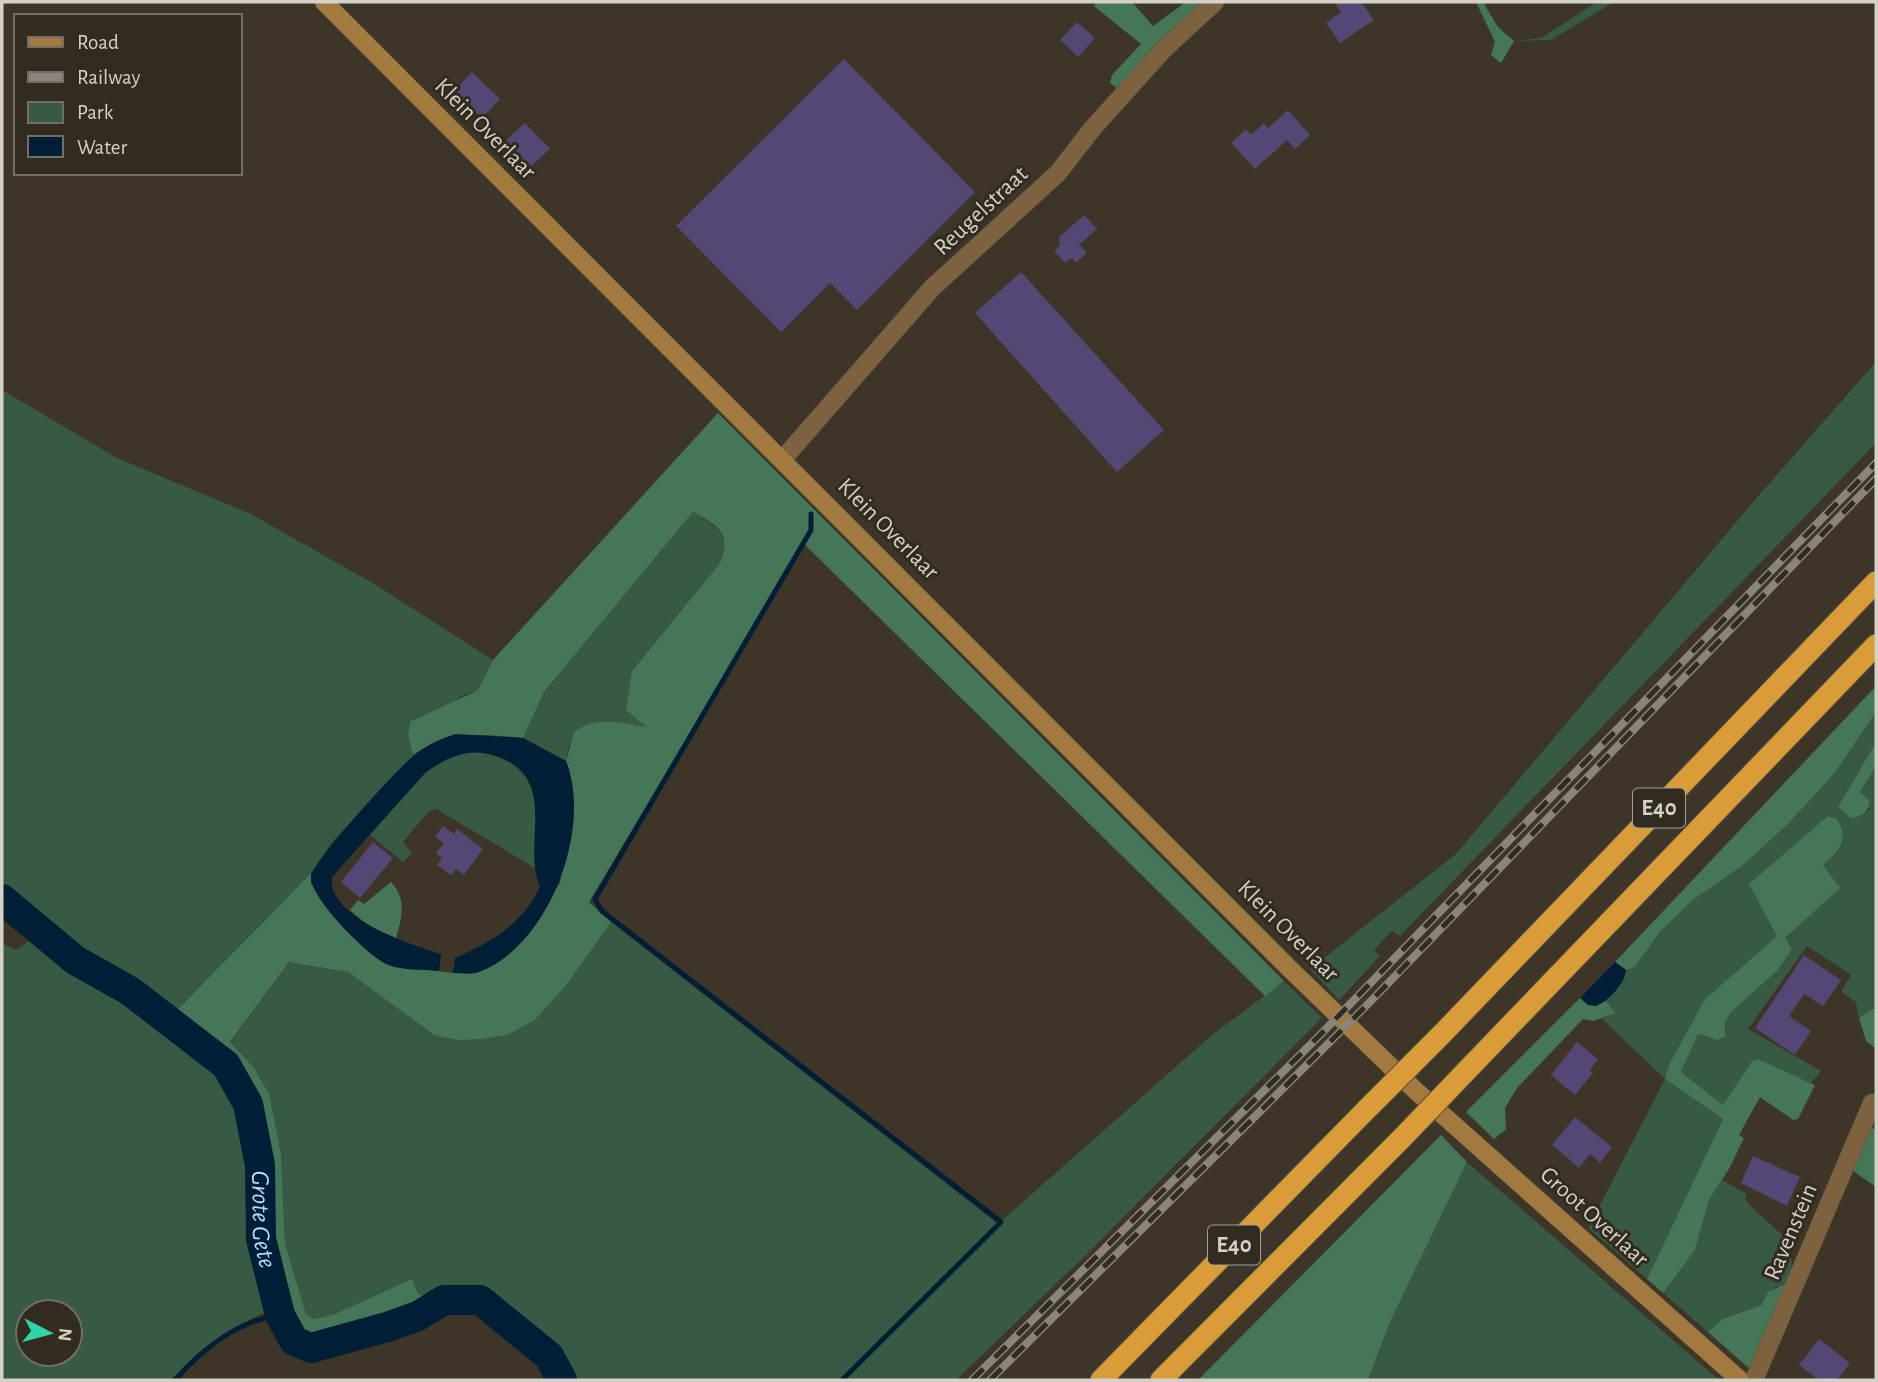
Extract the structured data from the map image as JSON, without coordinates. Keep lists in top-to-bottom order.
{
  "streets": {
    "highway": ["E40"],
    "main road": ["Klein Overlaar", "Groot Overlaar"],
    "street": ["Reugelstraat", "Ravenstein"]
  },
  "crossings": [
    ["Klein Overlaar", "Reugelstraat"],
    ["Klein Overlaar", "Groot Overlaar"]
  ],
  "water": ["Grote Gete"],
  "legend": [
    "Road",
    "Railway",
    "Park",
    "Water"
  ],
  "north": "right"
}
